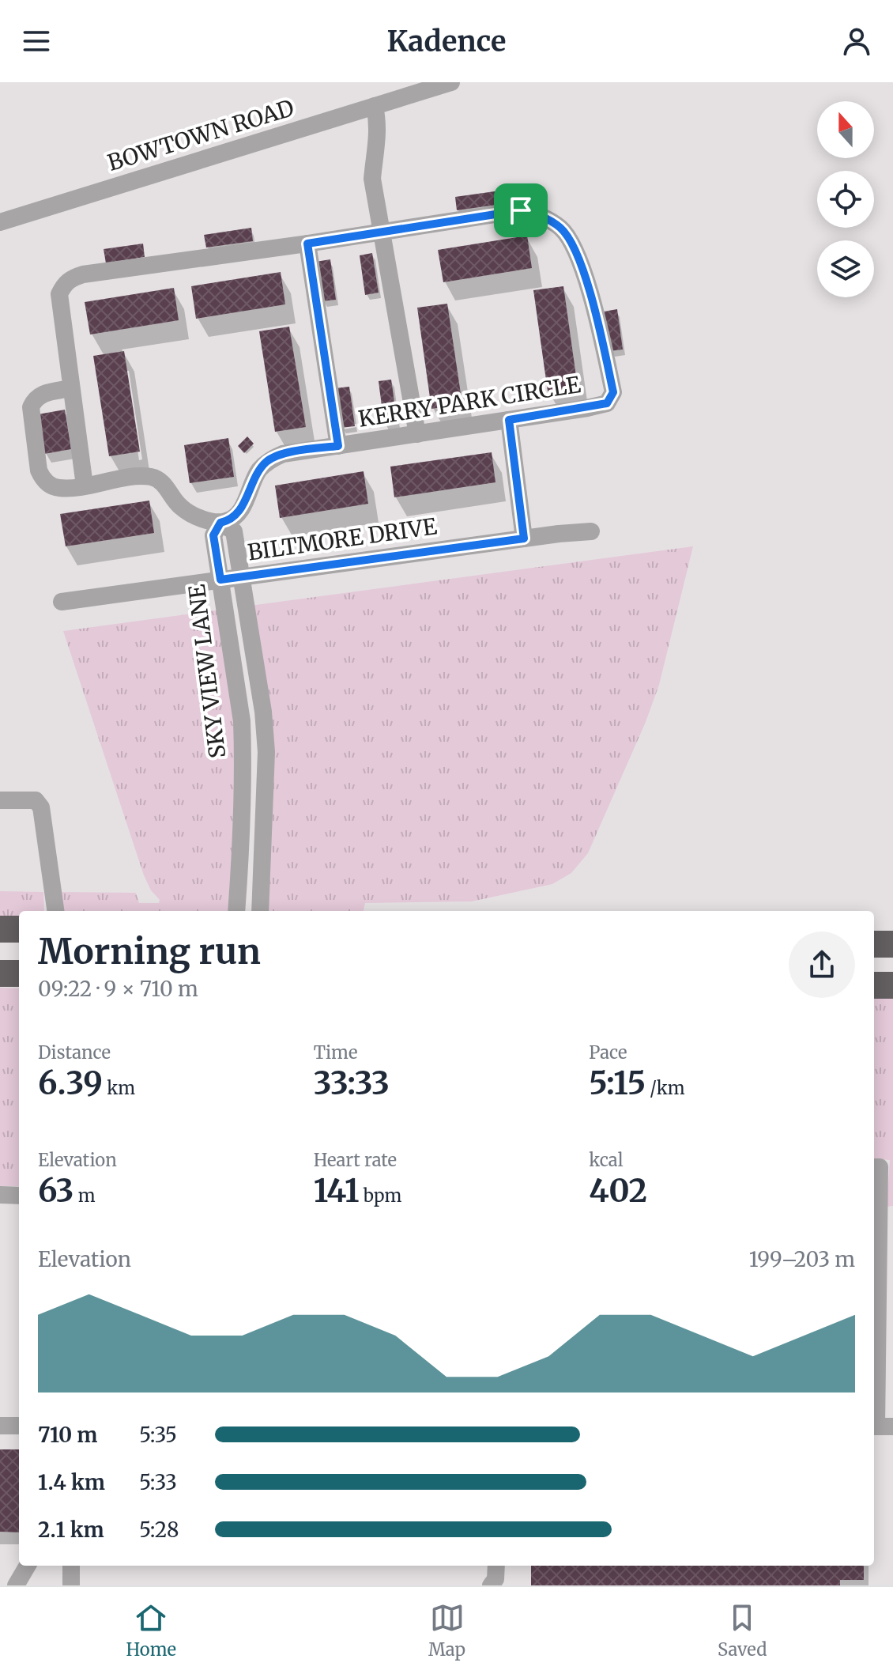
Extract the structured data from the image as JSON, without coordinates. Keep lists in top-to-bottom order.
{
  "streets": {
    "street": [
      "BOWTOWN ROAD",
      "KERRY PARK CIRCLE",
      "BILTMORE DRIVE",
      "SKY VIEW LANE"
    ]
  },
  "crossings": [
    ["KERRY PARK CIRCLE", "SKY VIEW LANE"],
    ["BILTMORE DRIVE", "SKY VIEW LANE"]
  ],
  "north": "top",
  "page": {
    "header": "Kadence",
    "heading": ["Morning run", "09:22 · 9 × 710 m"],
    "stats": [
      ["Distance", "6.39 km"],
      ["Time", "33:33"],
      ["Pace", "5:15 /km"],
      ["Elevation", "63 m"],
      ["Heart rate", "141 bpm"],
      ["kcal", "402"]
    ],
    "chart": ["Elevation", "199–203 m"],
    "list": [
      {
        "name": "710 m",
        "note": "5:35"
      },
      {
        "name": "1.4 km",
        "note": "5:33"
      },
      {
        "name": "2.1 km",
        "note": "5:28"
      }
    ],
    "tabs": ["Home", "Map", "Saved"]
  }
}
